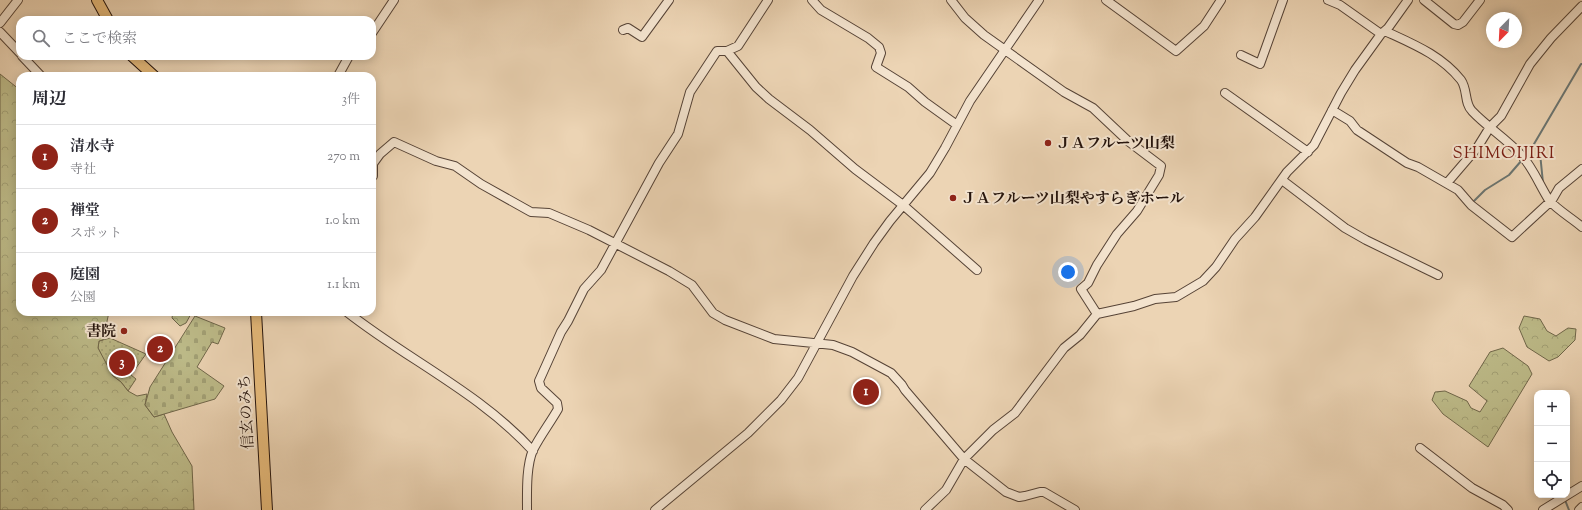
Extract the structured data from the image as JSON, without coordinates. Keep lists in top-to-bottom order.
{
  "streets": {
    "main road": ["信玄のみち"]
  },
  "districts": ["SHIMOIJIRI"],
  "places": ["ＪＡフルーツ山梨", "ＪＡフルーツ山梨やすらぎホール", "書院"],
  "north": "bottom left",
  "page": {
    "search": "ここで検索",
    "heading": ["周辺", "3件"],
    "list": [
      {
        "mark": "1",
        "name": "清水寺",
        "note": "寺社",
        "value": "270 m"
      },
      {
        "mark": "2",
        "name": "禅堂",
        "note": "スポット",
        "value": "1.0 km"
      },
      {
        "mark": "3",
        "name": "庭園",
        "note": "公園",
        "value": "1.1 km"
      }
    ],
    "pins": ["2", "3", "1"],
    "map_buttons": ["+", "−"]
  }
}
